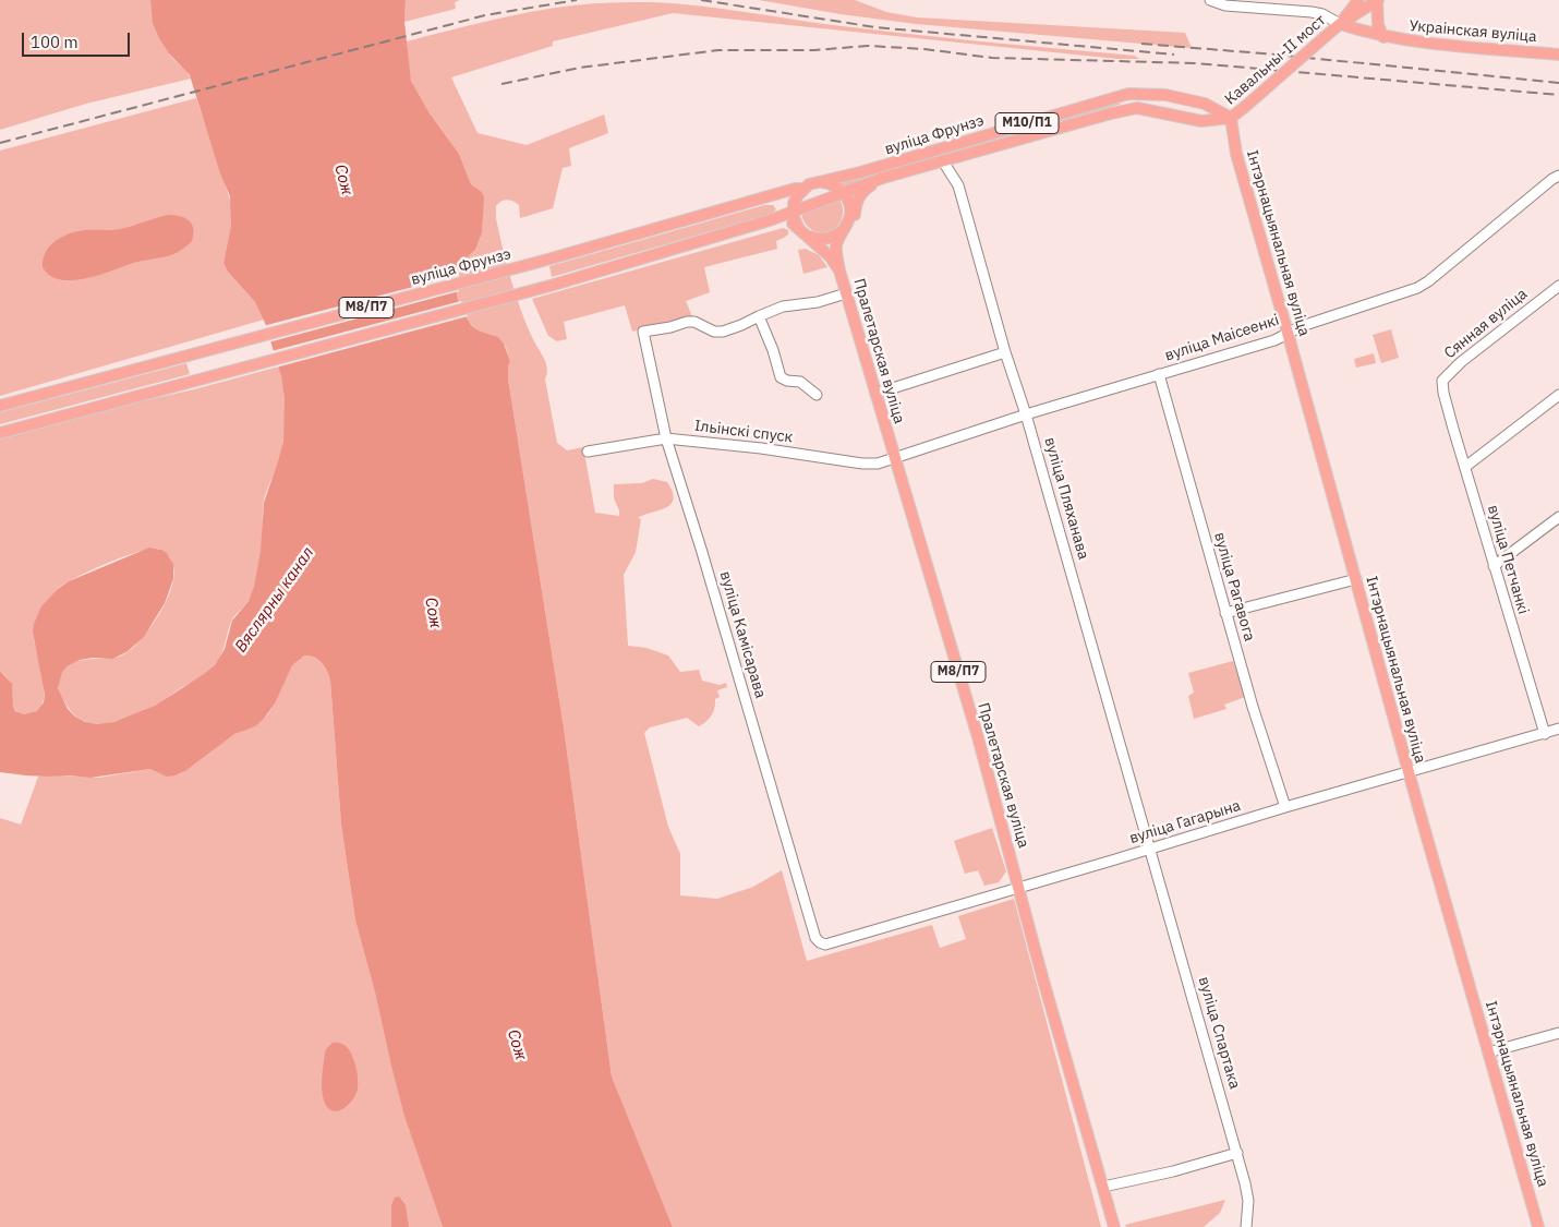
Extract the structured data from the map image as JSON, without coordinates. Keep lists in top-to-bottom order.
{
  "streets": {
    "main road": [
      "Украінская вуліца",
      "Кавальны-II мост",
      "М10/П1",
      "вуліца Фрунзэ",
      "Інтэрнацыянальная вуліца",
      "М8/П7",
      "Пралетарская вуліца"
    ],
    "street": [
      "Сянная вуліца",
      "вуліца Маісеенкі",
      "Ільінскі спуск",
      "вуліца Пляханава",
      "вуліца Петчанкі",
      "вуліца Рагавога",
      "вуліца Камісарава",
      "вуліца Гагарына",
      "вуліца Спартака"
    ]
  },
  "crossings": [
    ["Украінская вуліца", "Кавальны-II мост"],
    ["Кавальны-II мост", "вуліца Фрунзэ"],
    ["Кавальны-II мост", "Інтэрнацыянальная вуліца"],
    ["вуліца Фрунзэ", "Інтэрнацыянальная вуліца"],
    ["вуліца Фрунзэ", "М8/П7"],
    ["вуліца Фрунзэ", "Пралетарская вуліца"],
    ["вуліца Фрунзэ", "вуліца Пляханава"],
    ["Інтэрнацыянальная вуліца", "вуліца Маісеенкі"],
    ["Інтэрнацыянальная вуліца", "вуліца Гагарына"],
    ["М8/П7", "Пралетарская вуліца"],
    ["Сянная вуліца", "вуліца Петчанкі"],
    ["вуліца Маісеенкі", "Пралетарская вуліца"],
    ["вуліца Маісеенкі", "Ільінскі спуск"],
    ["вуліца Маісеенкі", "вуліца Пляханава"],
    ["вуліца Маісеенкі", "вуліца Рагавога"],
    ["Пралетарская вуліца", "Ільінскі спуск"],
    ["Пралетарская вуліца", "вуліца Гагарына"],
    ["Ільінскі спуск", "вуліца Камісарава"],
    ["вуліца Пляханава", "вуліца Гагарына"],
    ["вуліца Пляханава", "вуліца Спартака"],
    ["вуліца Петчанкі", "вуліца Гагарына"],
    ["вуліца Рагавога", "вуліца Гагарына"],
    ["вуліца Камісарава", "вуліца Гагарына"],
    ["вуліца Гагарына", "вуліца Спартака"]
  ],
  "water": ["Сож", "Вяслярны канал"],
  "scale_bar": "100 m"
}
